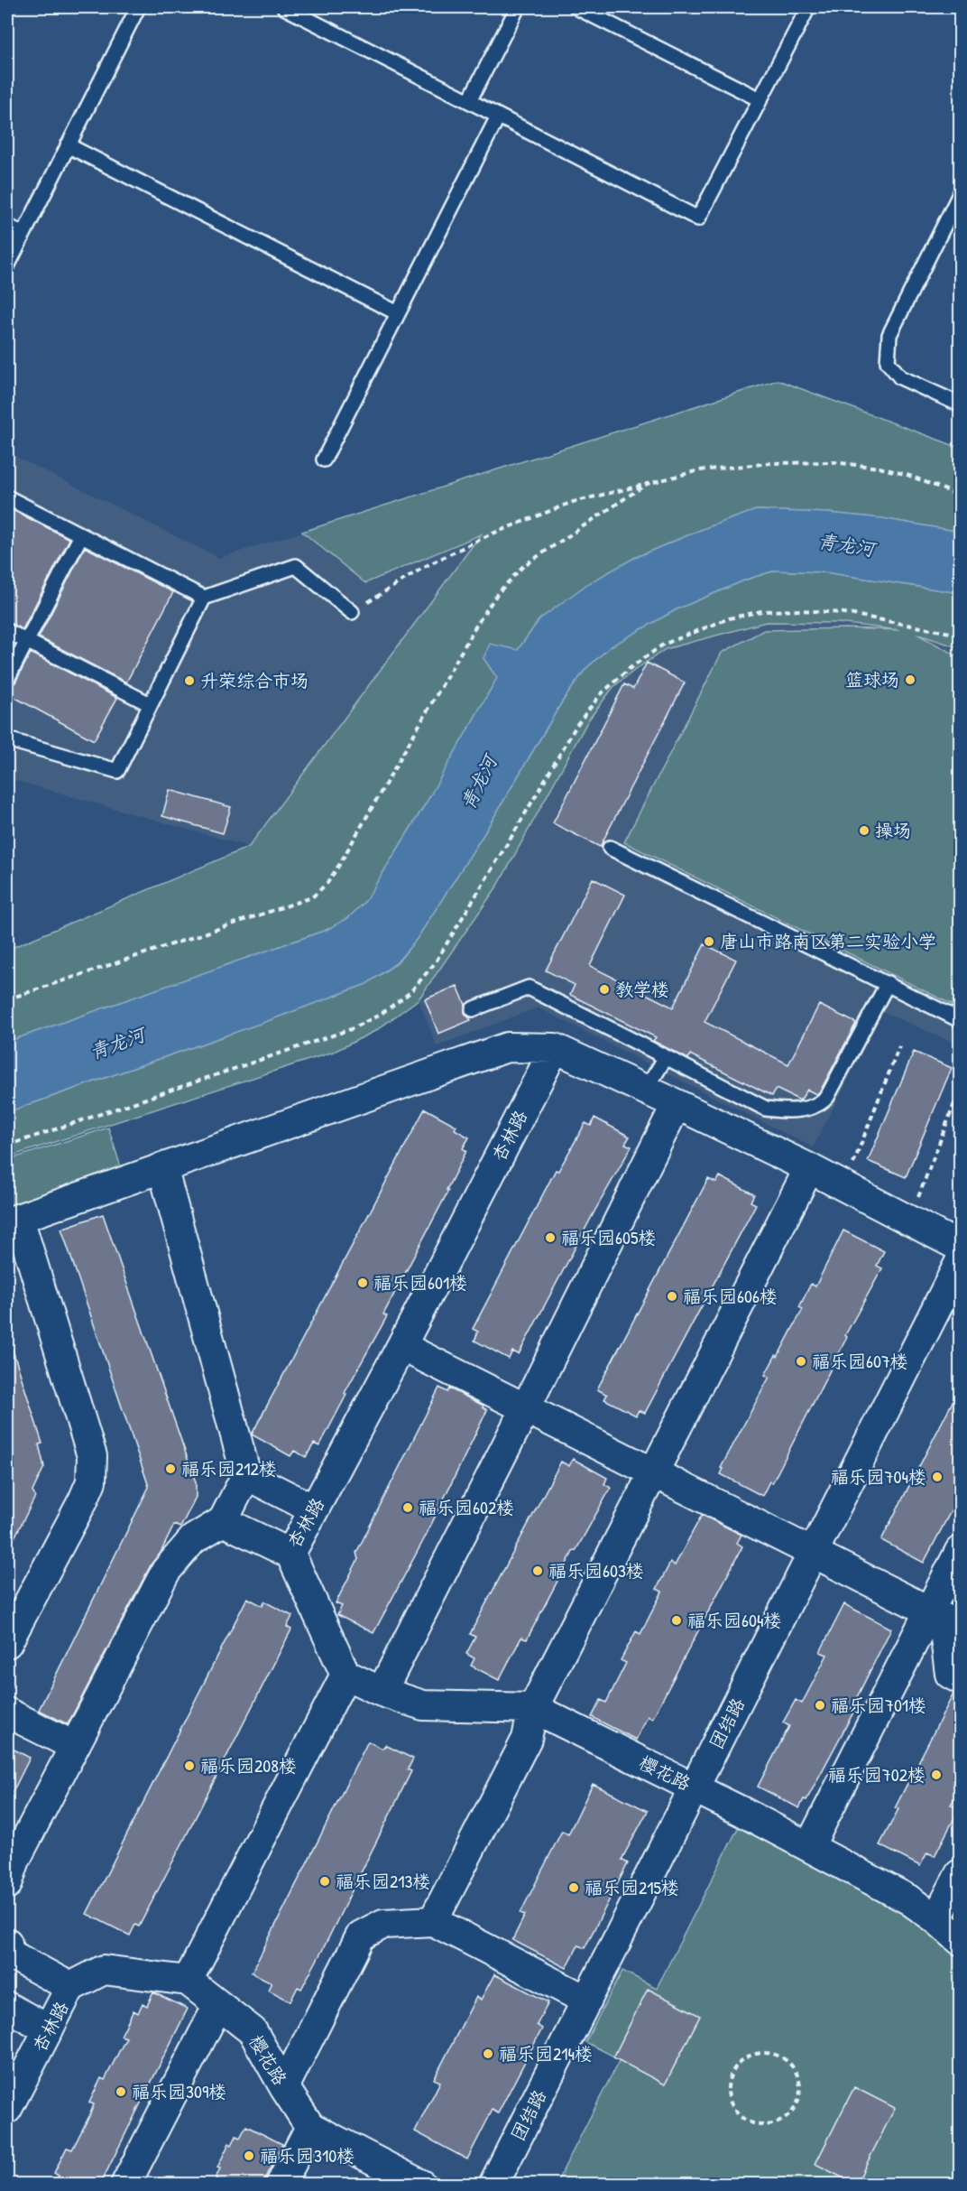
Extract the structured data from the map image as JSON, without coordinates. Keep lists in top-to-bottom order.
{
  "streets": {
    "street": ["杏林路", "团结路", "樱花路"]
  },
  "crossings": [
    ["团结路", "樱花路"]
  ],
  "water": ["青龙河"],
  "places": [
    "篮球场",
    "升荣综合市场",
    "操场",
    "唐山市路南区第二实验小学",
    "教学楼",
    "福乐园605楼",
    "福乐园601楼",
    "福乐园606楼",
    "福乐园607楼",
    "福乐园212楼",
    "福乐园704楼",
    "福乐园602楼",
    "福乐园603楼",
    "福乐园604楼",
    "福乐园701楼",
    "福乐园208楼",
    "福乐园702楼",
    "福乐园213楼",
    "福乐园215楼",
    "福乐园214楼",
    "福乐园309楼",
    "福乐园310楼"
  ]
}
